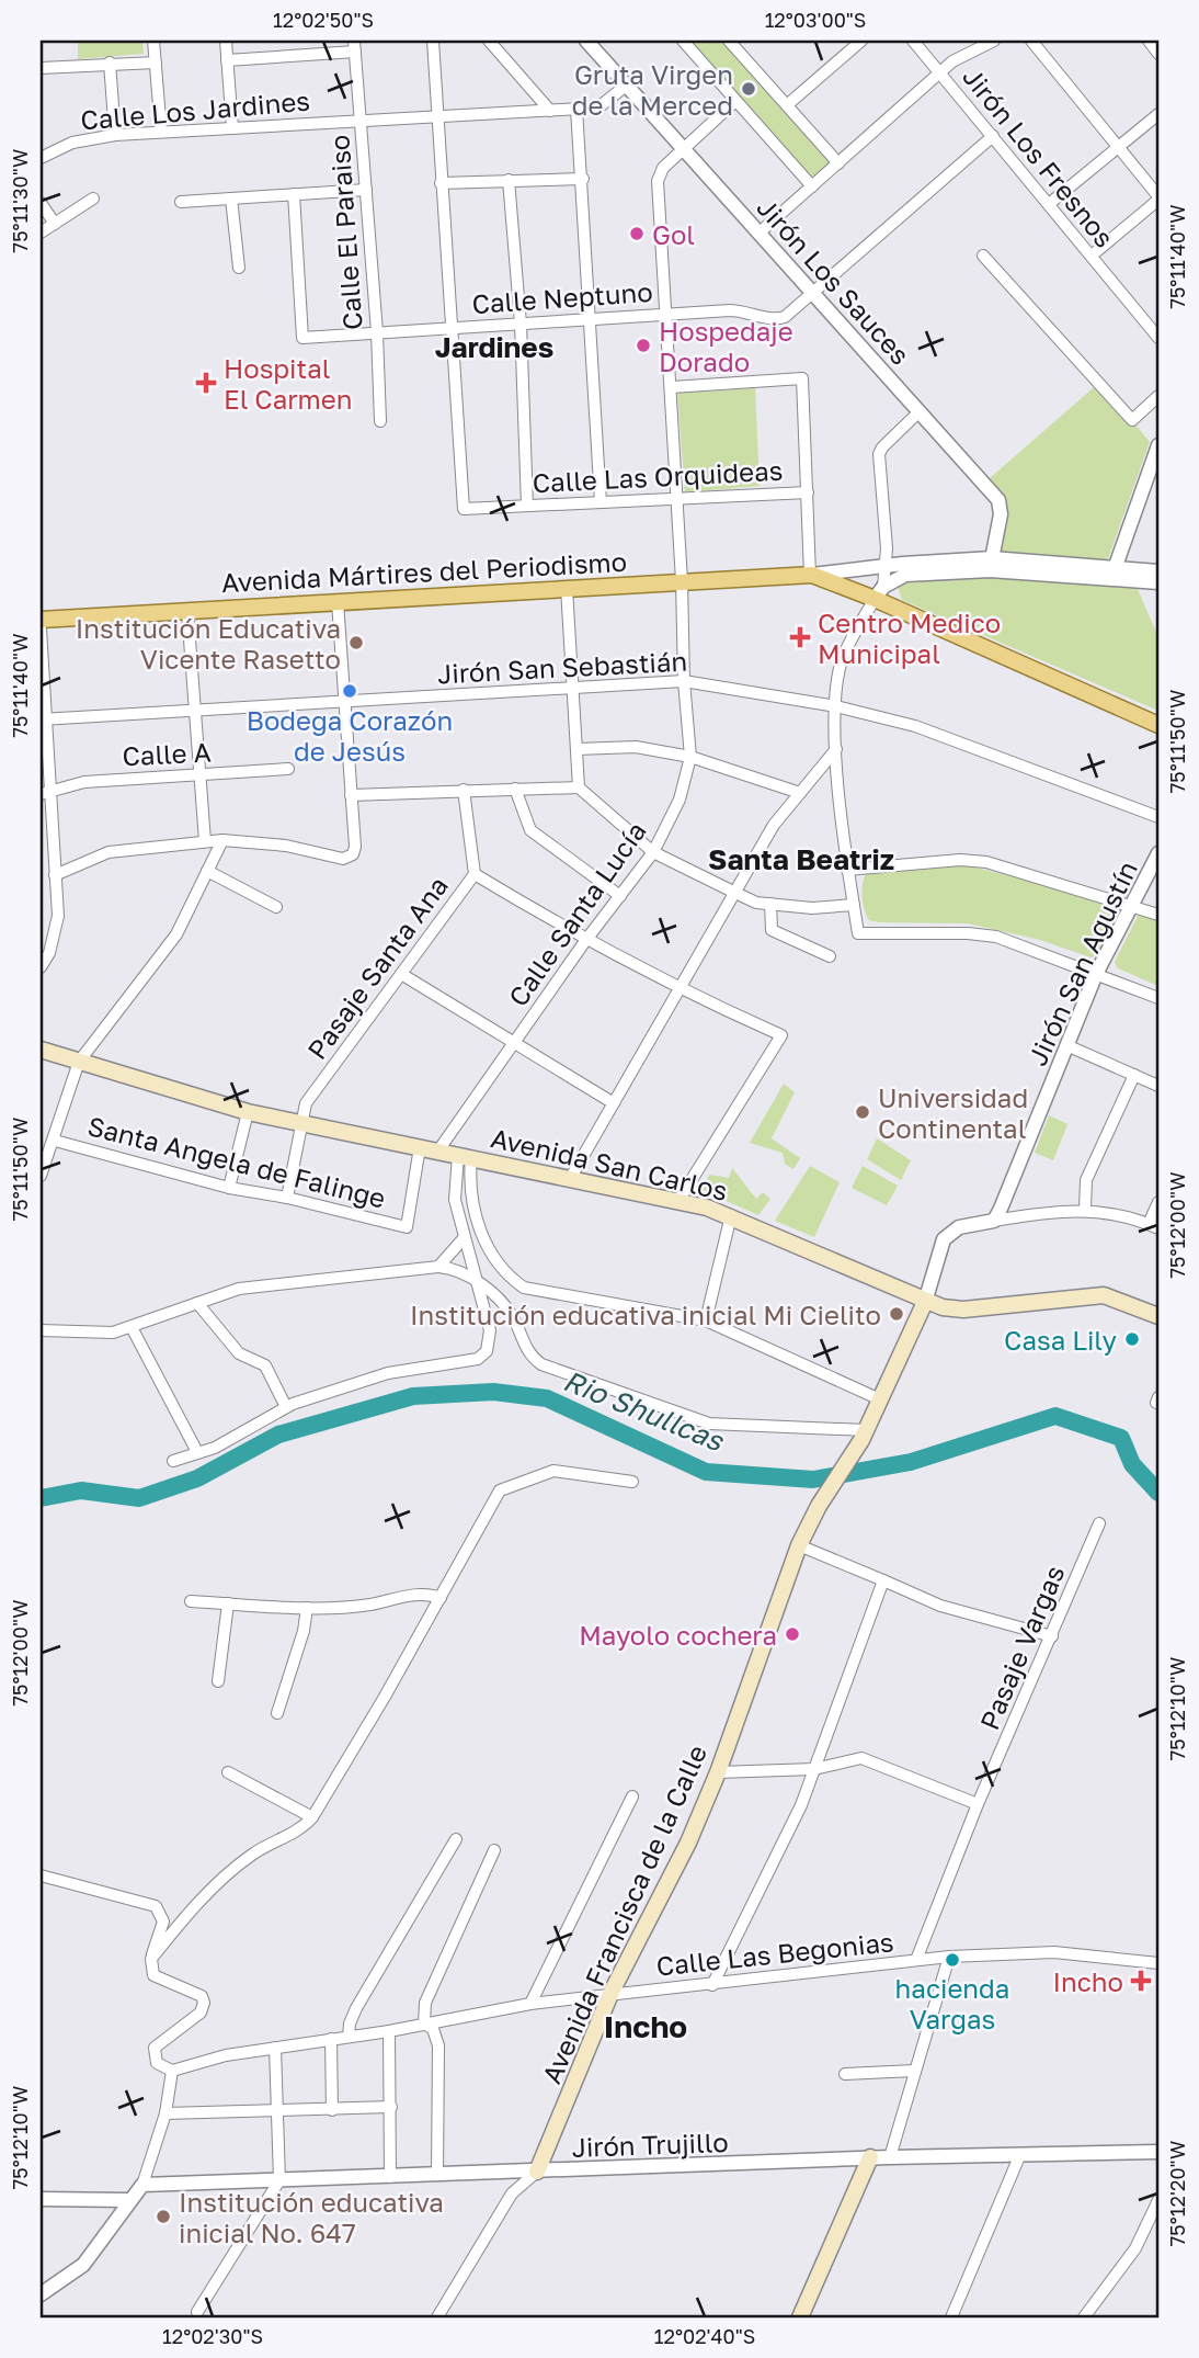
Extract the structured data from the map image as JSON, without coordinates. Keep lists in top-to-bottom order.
{
  "streets": {
    "main road": ["Avenida Mártires del Periodismo", "Avenida San Carlos", "Avenida Francisca de la Calle"],
    "street": [
      "Calle Los Jardines",
      "Jirón Los Fresnos",
      "Calle El Paraiso",
      "Jirón Los Sauces",
      "Calle Neptuno",
      "Calle Las Orquideas",
      "Jirón San Sebastián",
      "Calle A",
      "Calle Santa Lucía",
      "Jirón San Agustín",
      "Pasaje Santa Ana",
      "Santa Angela de Falinge",
      "Pasaje Vargas",
      "Calle Las Begonias",
      "Jirón Trujillo"
    ]
  },
  "crossings": [
    ["Calle Los Jardines", "Calle El Paraiso"],
    ["Calle Los Jardines", "Jirón Los Sauces"],
    ["Jirón Los Fresnos", "Calle Neptuno"],
    ["Calle El Paraiso", "Calle Neptuno"],
    ["Jirón Los Sauces", "Calle Neptuno"],
    ["Jirón Los Sauces", "Avenida Mártires del Periodismo"],
    ["Jirón Los Sauces", "Calle Santa Lucía"],
    ["Calle Neptuno", "Calle Las Orquideas"],
    ["Calle Neptuno", "Calle Santa Lucía"],
    ["Calle Las Orquideas", "Calle Santa Lucía"],
    ["Avenida Mártires del Periodismo", "Calle Santa Lucía"],
    ["Jirón San Sebastián", "Calle Santa Lucía"],
    ["Calle Santa Lucía", "Avenida San Carlos"],
    ["Pasaje Santa Ana", "Santa Angela de Falinge"],
    ["Pasaje Santa Ana", "Avenida San Carlos"],
    ["Santa Angela de Falinge", "Avenida San Carlos"],
    ["Avenida San Carlos", "Avenida Francisca de la Calle"],
    ["Pasaje Vargas", "Calle Las Begonias"],
    ["Avenida Francisca de la Calle", "Calle Las Begonias"],
    ["Avenida Francisca de la Calle", "Jirón Trujillo"]
  ],
  "districts": ["Jardines", "Santa Beatriz", "Incho"],
  "water": ["Rio Shullcas"],
  "places": {
    "other": [
      "Gruta Virgen de la Merced",
      "Gol",
      "Hospedaje Dorado",
      "Institución Educativa Vicente Rasetto",
      "Bodega Corazón de Jesús",
      "Universidad Continental",
      "Institución educativa inicial Mi Cielito",
      "Casa Lily",
      "Mayolo cochera",
      "hacienda Vargas",
      "Institución educativa inicial No. 647"
    ],
    "health": ["Hospital El Carmen", "Centro Medico Municipal", "Incho"]
  },
  "coordinates": [
    "12°02'50\"S",
    "12°03'00\"S",
    "75°11'30\"W",
    "75°11'40\"W",
    "75°11'50\"W",
    "75°12'00\"W",
    "75°12'10\"W",
    "75°12'20\"W",
    "12°02'30\"S",
    "12°02'40\"S"
  ]
}
